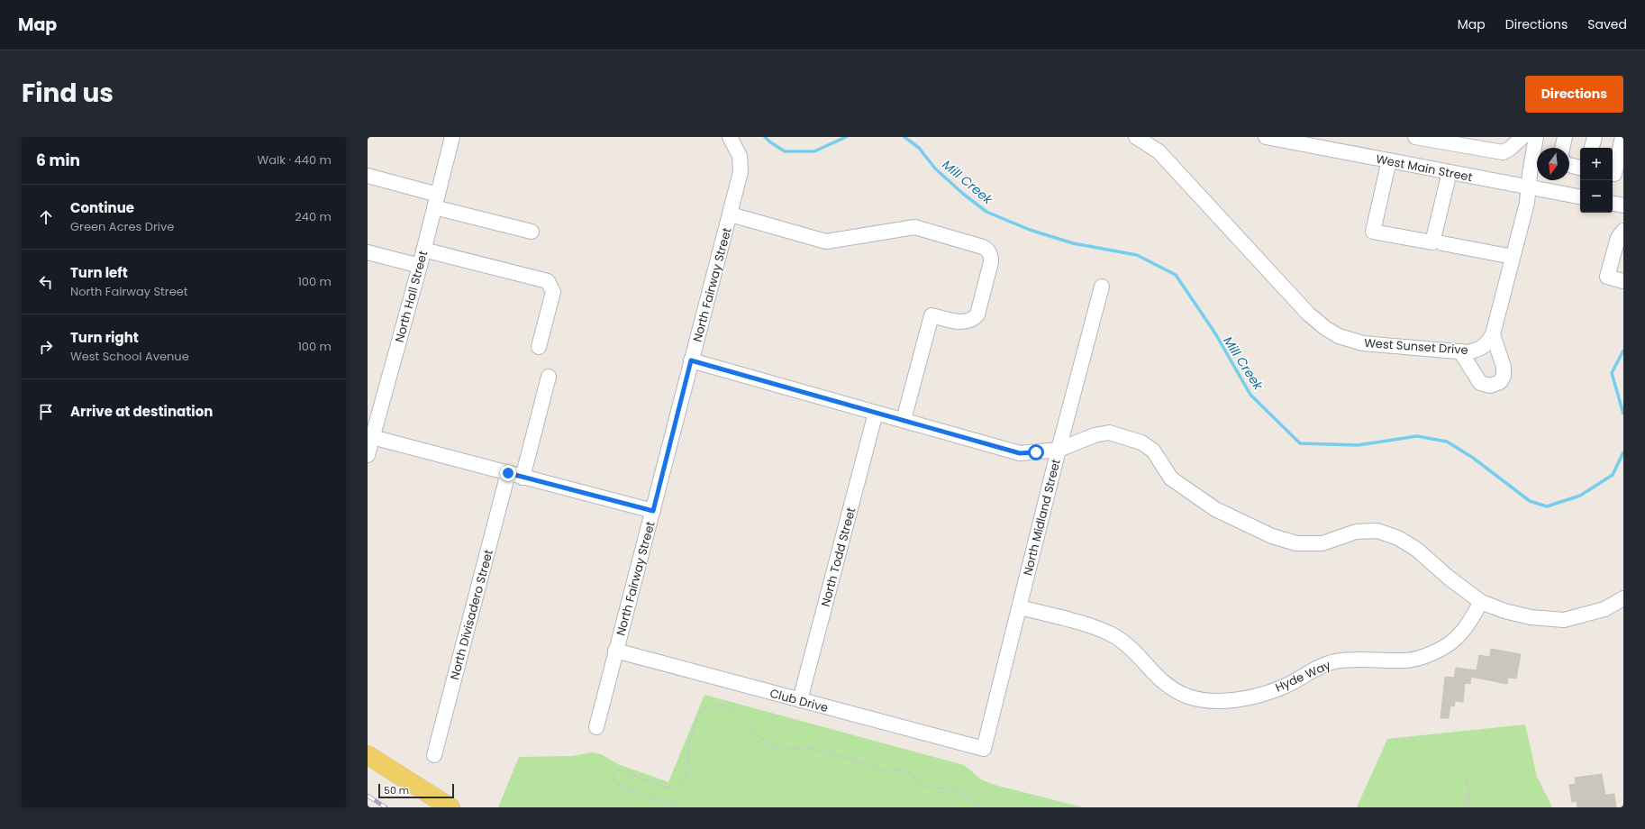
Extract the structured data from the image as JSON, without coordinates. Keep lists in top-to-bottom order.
{
  "streets": {
    "street": [
      "West Main Street",
      "North Fairway Street",
      "North Hall Street",
      "West Sunset Drive",
      "North Midland Street",
      "North Todd Street",
      "North Divisadero Street",
      "Hyde Way",
      "Club Drive"
    ]
  },
  "crossings": [
    ["West Main Street", "West Sunset Drive"],
    ["North Fairway Street", "Club Drive"],
    ["North Midland Street", "Hyde Way"],
    ["North Midland Street", "Club Drive"],
    ["North Todd Street", "Club Drive"]
  ],
  "water": ["Mill Creek"],
  "scale_bar": "50 m",
  "north": "bottom",
  "page": {
    "header": "Map",
    "nav": ["Map", "Directions", "Saved"],
    "title": "Find us",
    "buttons": "Directions",
    "heading": ["6 min", "Walk · 440 m"],
    "map_buttons": ["+", "−"],
    "list": [
      ["Continue", "Green Acres Drive", "240 m"],
      ["Turn left", "North Fairway Street", "100 m"],
      ["Turn right", "West School Avenue", "100 m"],
      "Arrive at destination"
    ],
    "scale": "50 m"
  }
}
